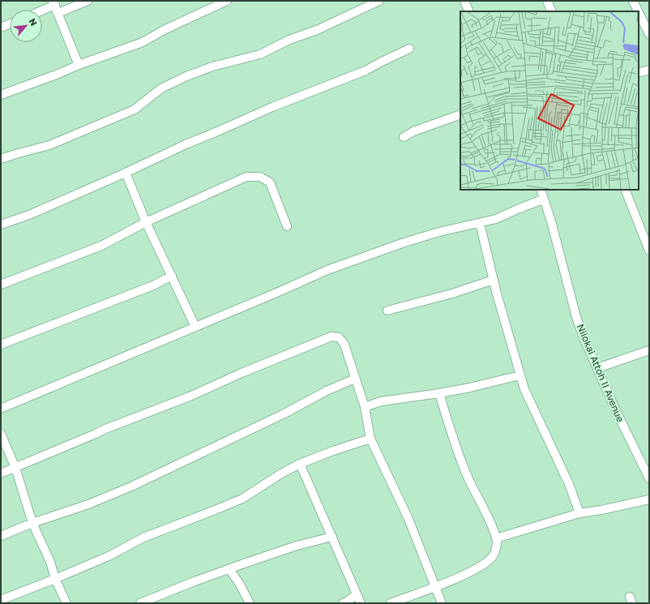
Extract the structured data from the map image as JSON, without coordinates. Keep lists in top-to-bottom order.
{
  "streets": {
    "street": ["Niiokai Attoh II Avenue"]
  },
  "north": "top right"
}
